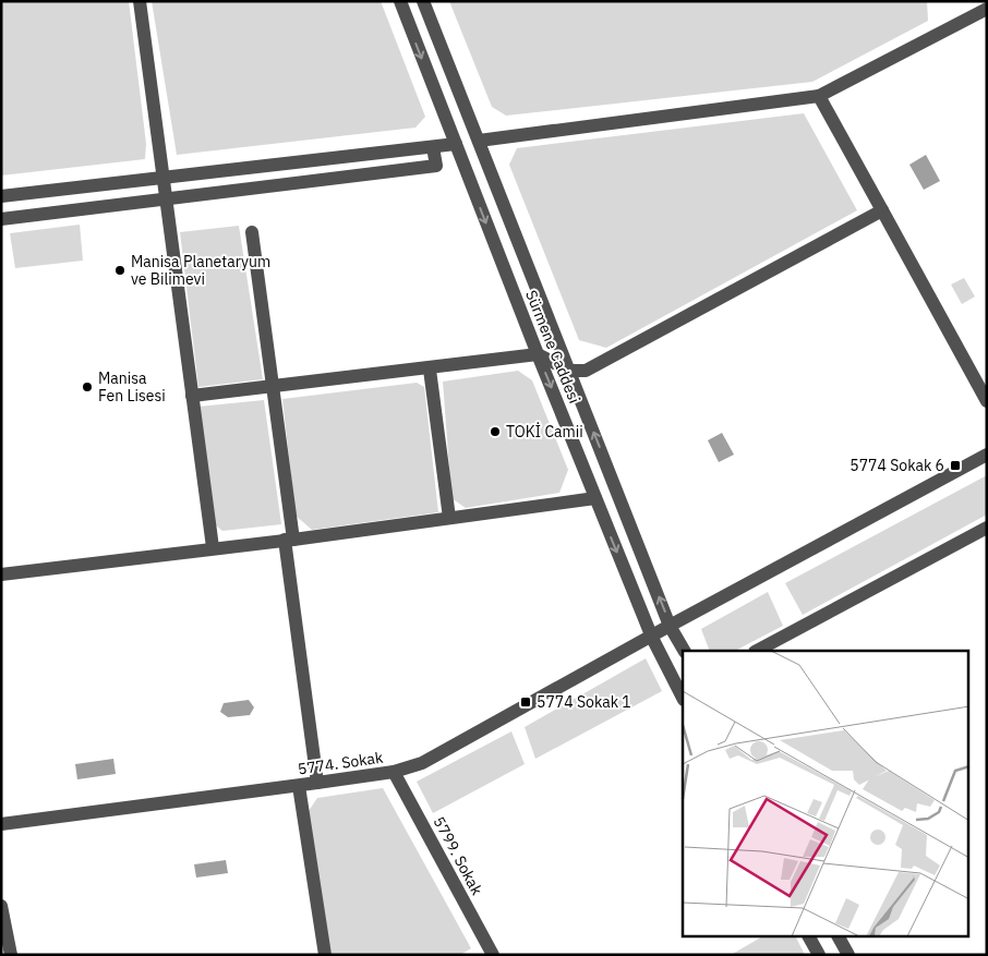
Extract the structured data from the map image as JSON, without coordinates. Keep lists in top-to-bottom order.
{
  "streets": {
    "street": ["Sürmene Caddesi", "5774. Sokak", "5799. Sokak"]
  },
  "crossings": [
    ["Sürmene Caddesi", "5774. Sokak"],
    ["5774. Sokak", "5799. Sokak"]
  ],
  "places": {
    "other": ["Manisa Planetaryum ve Bilimevi", "Manisa Fen Lisesi", "TOKİ Camii"],
    "transit": ["5774 Sokak 6", "5774 Sokak 1"]
  }
}
